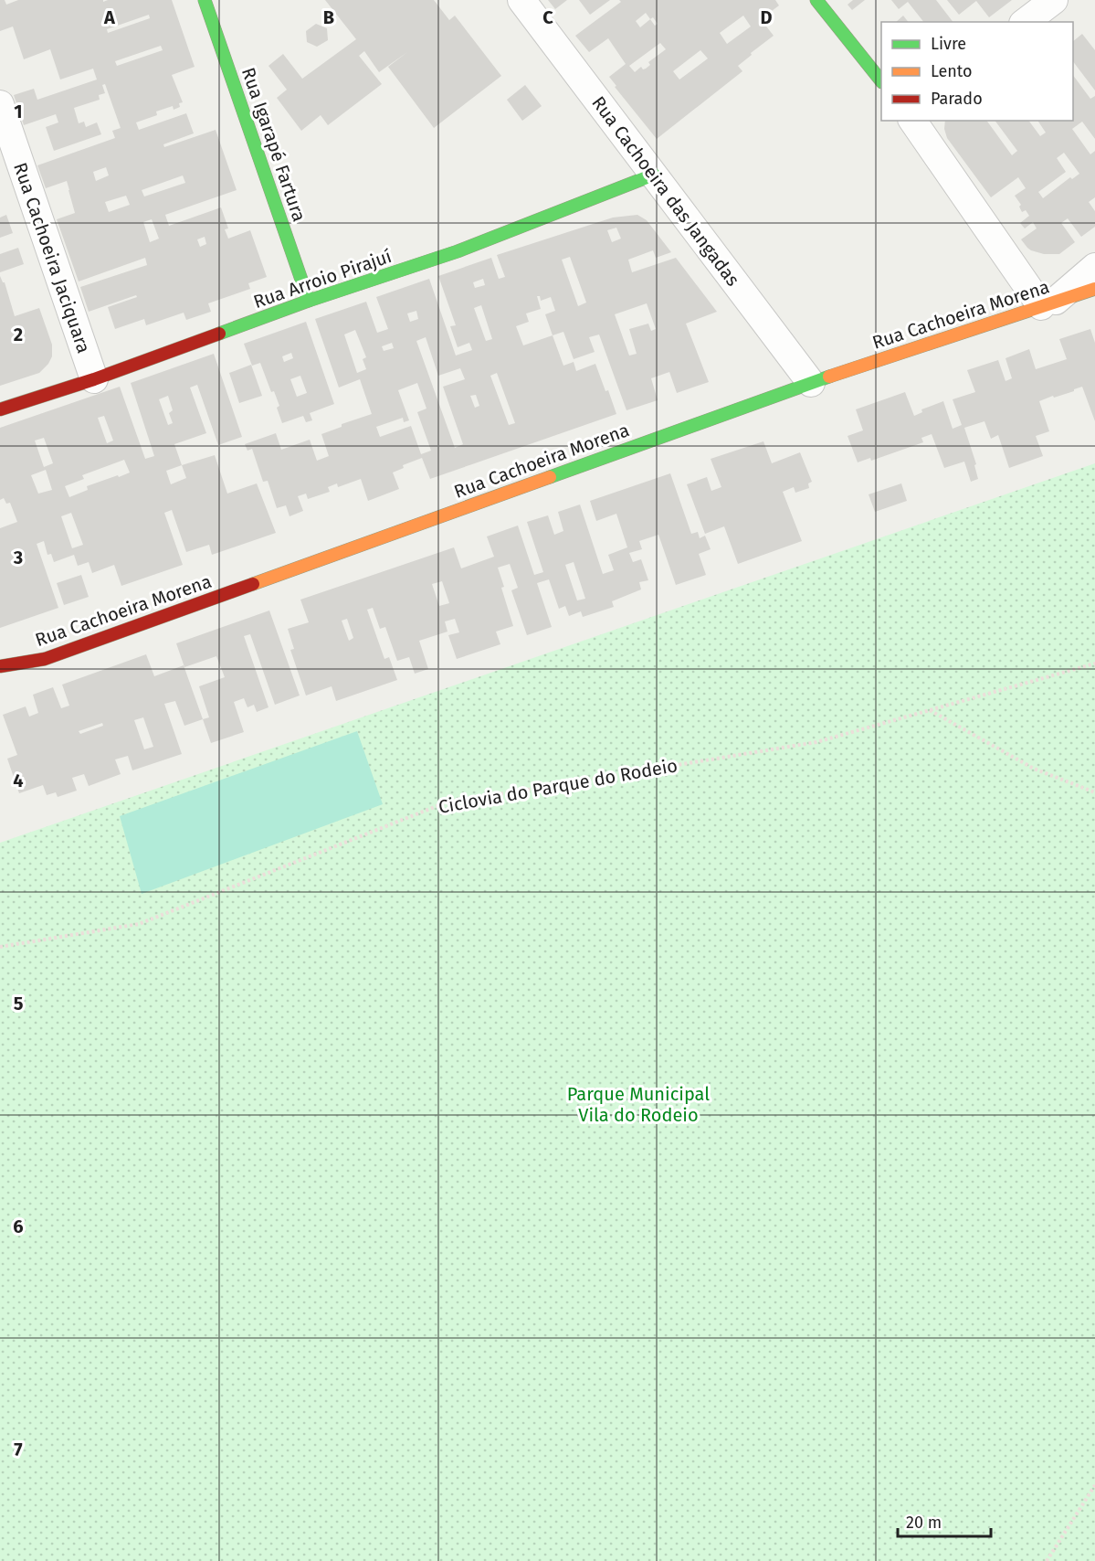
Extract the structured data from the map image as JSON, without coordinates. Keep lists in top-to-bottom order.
{
  "streets": {
    "street": [
      "Rua Igarapé Fartura",
      "Rua Cachoeira das Jangadas",
      "Rua Cachoeira Jaciquara",
      "Rua Arroio Pirajuí",
      "Rua Cachoeira Morena"
    ],
    "path": ["Ciclovia do Parque do Rodeio"]
  },
  "crossings": [
    ["Rua Igarapé Fartura", "Rua Arroio Pirajuí"],
    ["Rua Cachoeira das Jangadas", "Rua Arroio Pirajuí"],
    ["Rua Cachoeira das Jangadas", "Rua Cachoeira Morena"],
    ["Rua Cachoeira Jaciquara", "Rua Arroio Pirajuí"]
  ],
  "parks": ["Parque Municipal Vila do Rodeio"],
  "legend": ["Livre", "Lento", "Parado"],
  "scale_bar": "20 m",
  "grid": {
    "columns": [
      "A",
      "B",
      "C",
      "D"
    ],
    "rows": [
      "1",
      "2",
      "3",
      "4",
      "5",
      "6",
      "7"
    ]
  }
}
